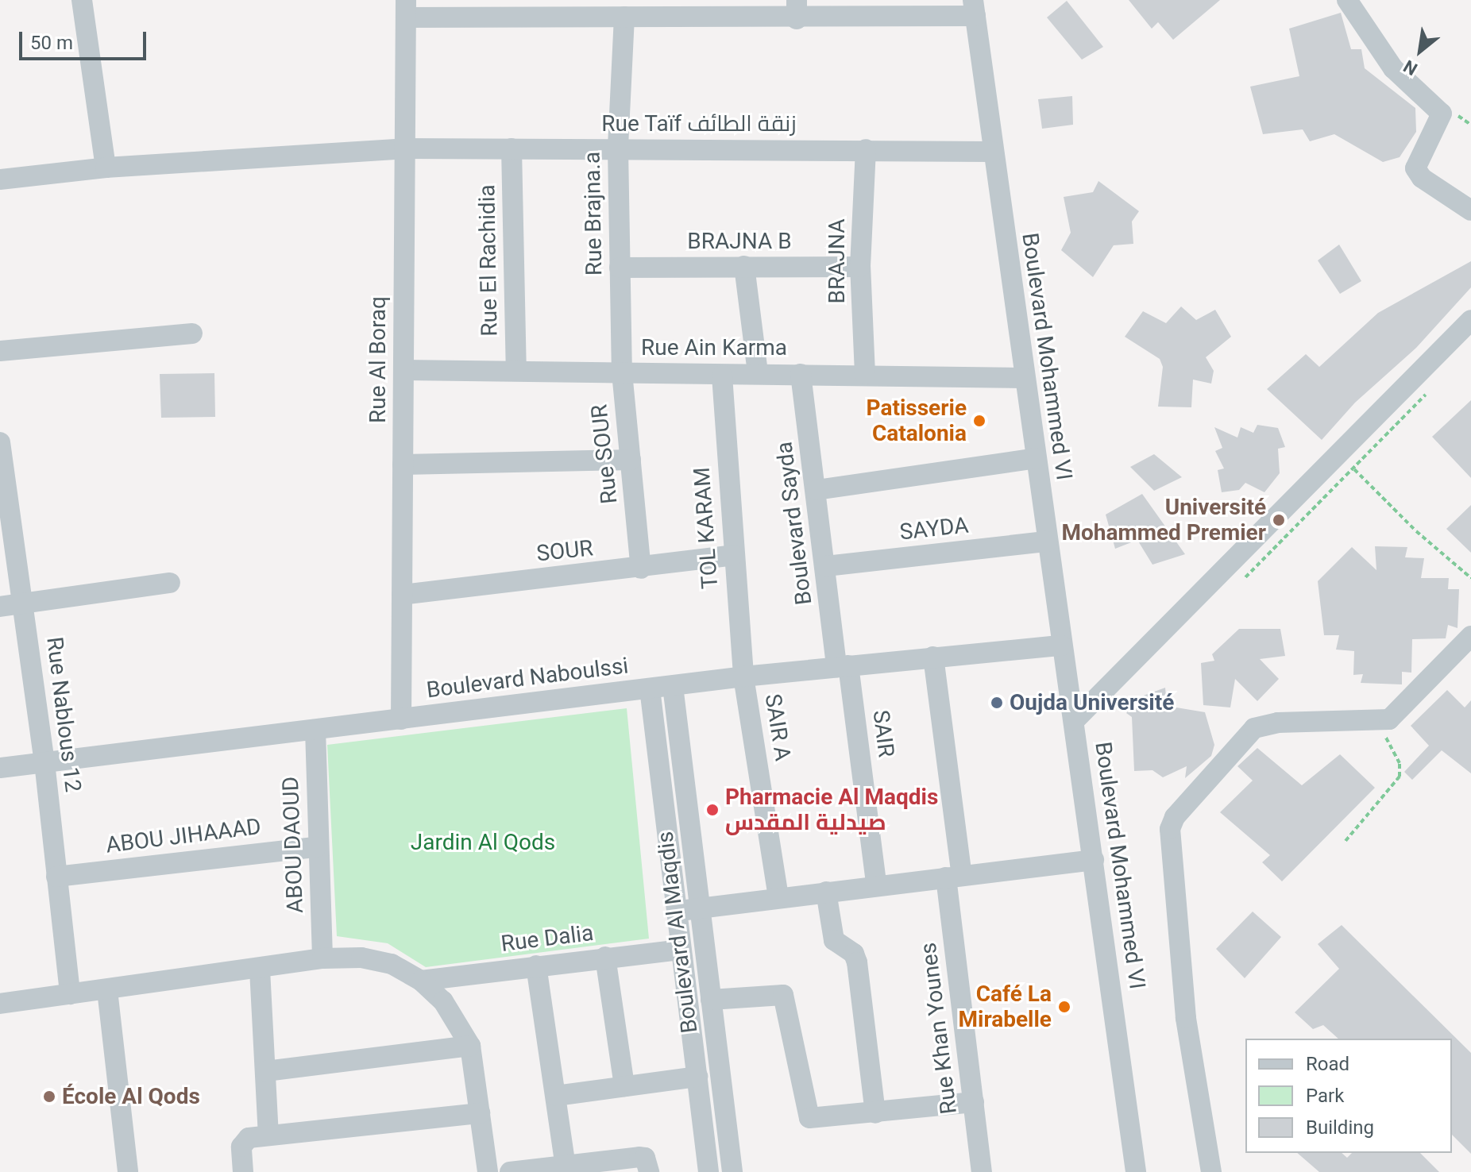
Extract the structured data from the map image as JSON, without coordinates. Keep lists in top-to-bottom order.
{
  "streets": {
    "street": [
      "Rue Taïf زنقة الطائف",
      "Rue Brajna.a",
      "BRAJNA B",
      "Rue El Rachidia",
      "BRAJNA",
      "Rue Ain Karma",
      "Boulevard Mohammed VI",
      "Rue Al Boraq",
      "Rue SOUR",
      "Boulevard Sayda",
      "TOL KARAM",
      "SAYDA",
      "SOUR",
      "Boulevard Naboulssi",
      "Rue Nablous 12",
      "SAIR A",
      "SAIR",
      "ABOU JIHAAAD",
      "ABOU DAOUD",
      "Boulevard Al Maqdis",
      "Rue Dalia",
      "Rue Khan Younes"
    ]
  },
  "crossings": [
    ["Rue Taïf زنقة الطائف", "Rue Brajna.a"],
    ["Rue Taïf زنقة الطائف", "Rue El Rachidia"],
    ["Rue Taïf زنقة الطائف", "BRAJNA"],
    ["Rue Taïf زنقة الطائف", "Boulevard Mohammed VI"],
    ["Rue Taïf زنقة الطائف", "Rue Al Boraq"],
    ["Rue Brajna.a", "BRAJNA B"],
    ["Rue Brajna.a", "Rue Ain Karma"],
    ["Rue Brajna.a", "Rue SOUR"],
    ["BRAJNA B", "BRAJNA"],
    ["Rue El Rachidia", "Rue Ain Karma"],
    ["BRAJNA", "Rue Ain Karma"],
    ["Rue Ain Karma", "Boulevard Mohammed VI"],
    ["Rue Ain Karma", "Rue Al Boraq"],
    ["Rue Ain Karma", "Rue SOUR"],
    ["Rue Ain Karma", "Boulevard Sayda"],
    ["Rue Ain Karma", "TOL KARAM"],
    ["Boulevard Mohammed VI", "SAYDA"],
    ["Boulevard Mohammed VI", "Boulevard Naboulssi"],
    ["Rue Al Boraq", "SOUR"],
    ["Rue Al Boraq", "Boulevard Naboulssi"],
    ["Rue SOUR", "SOUR"],
    ["Boulevard Sayda", "SAYDA"],
    ["Boulevard Sayda", "Boulevard Naboulssi"],
    ["Boulevard Sayda", "SAIR"],
    ["TOL KARAM", "SOUR"],
    ["TOL KARAM", "Boulevard Naboulssi"],
    ["TOL KARAM", "SAIR A"],
    ["Boulevard Naboulssi", "Rue Nablous 12"],
    ["Boulevard Naboulssi", "SAIR A"],
    ["Boulevard Naboulssi", "SAIR"],
    ["Boulevard Naboulssi", "ABOU DAOUD"],
    ["Boulevard Naboulssi", "Boulevard Al Maqdis"],
    ["Boulevard Naboulssi", "Rue Khan Younes"],
    ["Rue Nablous 12", "ABOU JIHAAAD"],
    ["ABOU JIHAAAD", "ABOU DAOUD"],
    ["Boulevard Al Maqdis", "Rue Dalia"]
  ],
  "parks": ["Jardin Al Qods"],
  "places": [
    "Patisserie Catalonia",
    "Université Mohammed Premier",
    "Oujda Université",
    "Pharmacie Al Maqdis صيدلية المقدس",
    "Café La Mirabelle",
    "École Al Qods"
  ],
  "legend": ["Road", "Park", "Building"],
  "scale_bar": "50 m",
  "north": "bottom left"
}
